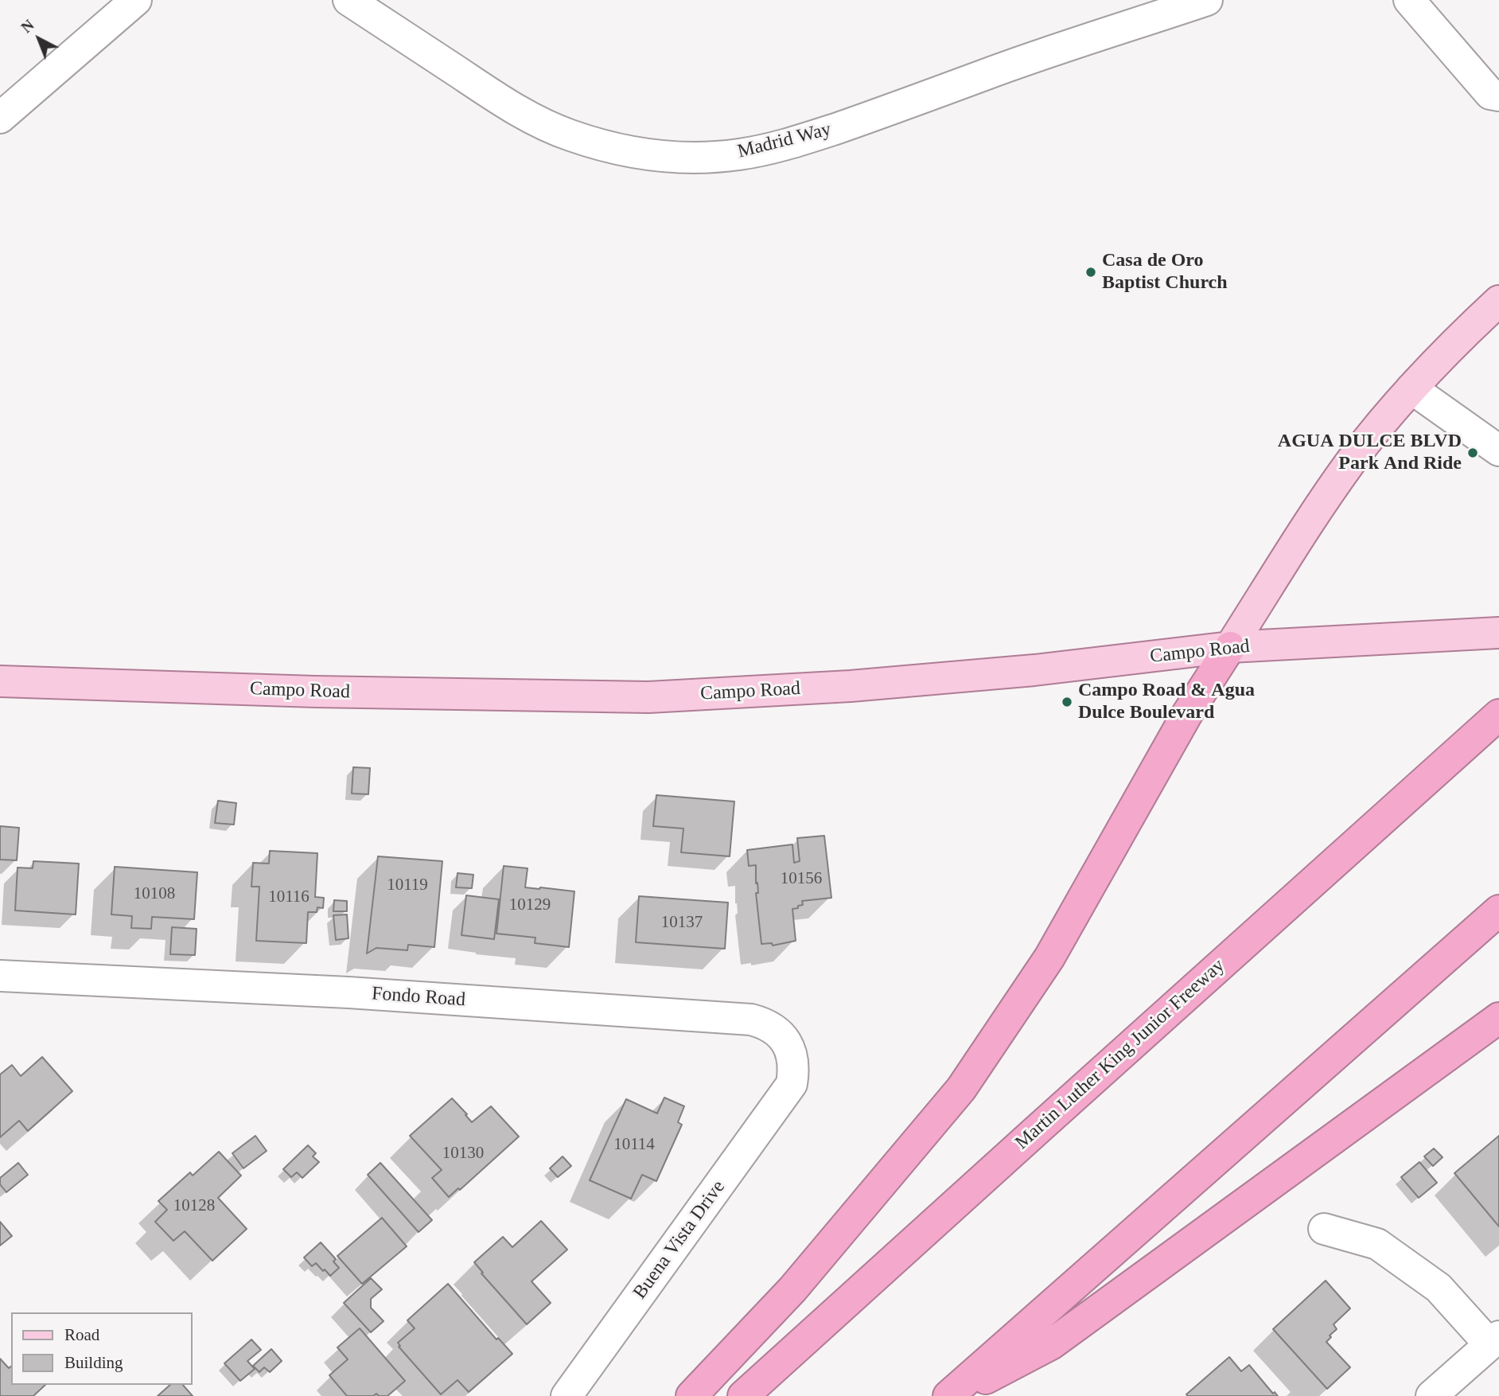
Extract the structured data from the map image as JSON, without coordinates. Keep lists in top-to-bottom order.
{
  "streets": {
    "highway": ["Martin Luther King Junior Freeway"],
    "main road": ["Campo Road"],
    "street": ["Madrid Way", "Fondo Road", "Buena Vista Drive"]
  },
  "crossings": [
    ["Fondo Road", "Buena Vista Drive"]
  ],
  "places": ["Casa de Oro Baptist Church", "AGUA DULCE BLVD Park And Ride", "Campo Road & Agua Dulce Boulevard"],
  "house_numbers": [
    "10156",
    "10119",
    "10108",
    "10116",
    "10129",
    "10137",
    "10114",
    "10130",
    "10128"
  ],
  "legend": ["Road", "Building"],
  "north": "top left"
}
